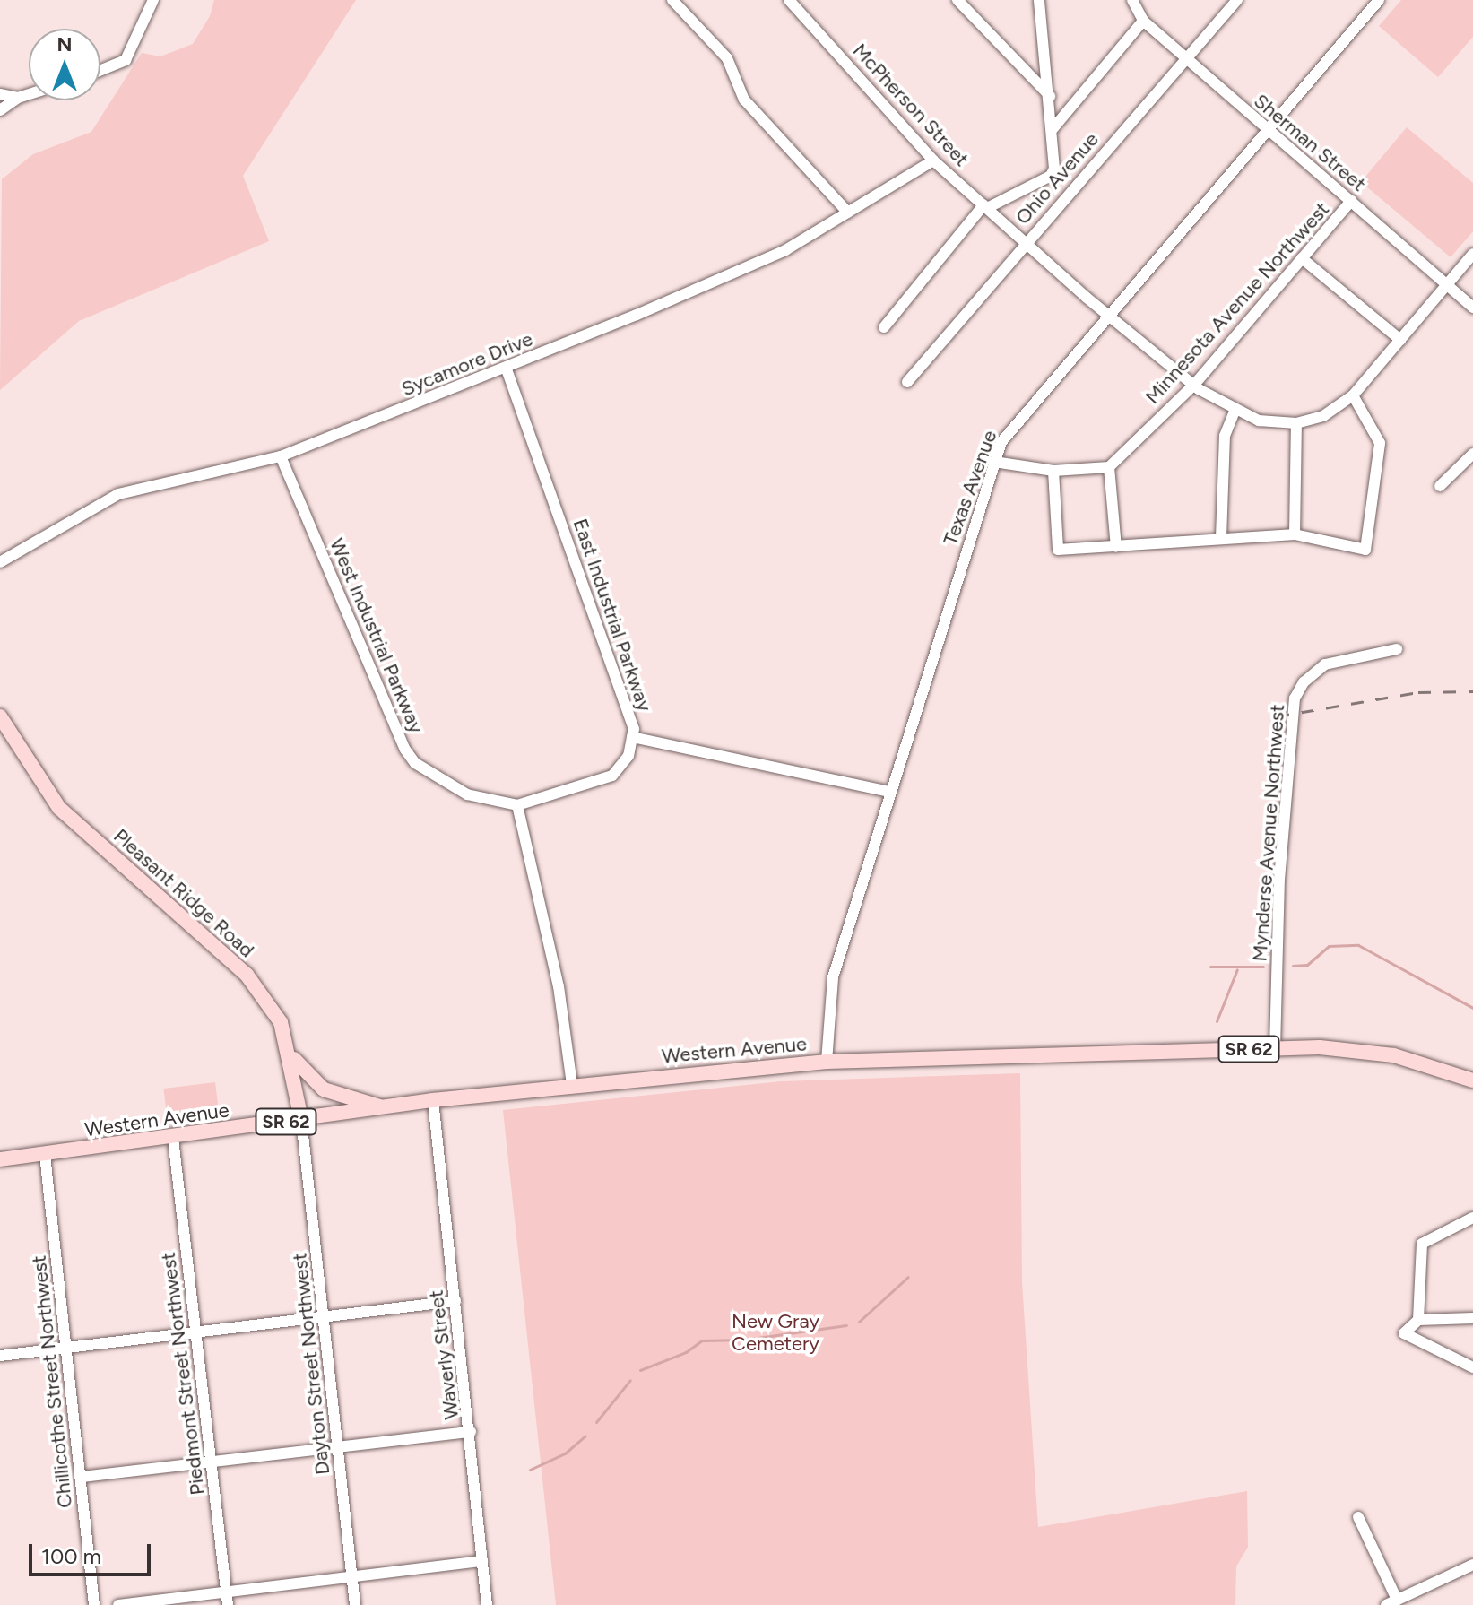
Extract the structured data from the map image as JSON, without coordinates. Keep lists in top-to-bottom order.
{
  "streets": {
    "main road": ["Pleasant Ridge Road", "SR 62", "Western Avenue"],
    "street": [
      "McPherson Street",
      "Sherman Street",
      "Ohio Avenue",
      "Minnesota Avenue Northwest",
      "Sycamore Drive",
      "Texas Avenue",
      "East Industrial Parkway",
      "West Industrial Parkway",
      "Mynderse Avenue Northwest",
      "Waverly Street",
      "Dayton Street Northwest",
      "Piedmont Street Northwest",
      "Chillicothe Street Northwest"
    ]
  },
  "crossings": [
    ["McPherson Street", "Ohio Avenue"],
    ["McPherson Street", "Minnesota Avenue Northwest"],
    ["McPherson Street", "Sycamore Drive"],
    ["McPherson Street", "Texas Avenue"],
    ["Sherman Street", "Ohio Avenue"],
    ["Sherman Street", "Minnesota Avenue Northwest"],
    ["Sherman Street", "Texas Avenue"],
    ["Sycamore Drive", "East Industrial Parkway"],
    ["Sycamore Drive", "West Industrial Parkway"],
    ["Texas Avenue", "Western Avenue"],
    ["East Industrial Parkway", "West Industrial Parkway"],
    ["Mynderse Avenue Northwest", "Western Avenue"],
    ["Pleasant Ridge Road", "Western Avenue"],
    ["Pleasant Ridge Road", "Dayton Street Northwest"],
    ["Western Avenue", "Waverly Street"],
    ["Western Avenue", "Dayton Street Northwest"],
    ["Western Avenue", "Piedmont Street Northwest"],
    ["Western Avenue", "Chillicothe Street Northwest"]
  ],
  "parks": ["New Gray Cemetery"],
  "scale_bar": "100 m",
  "north": "top"
}
